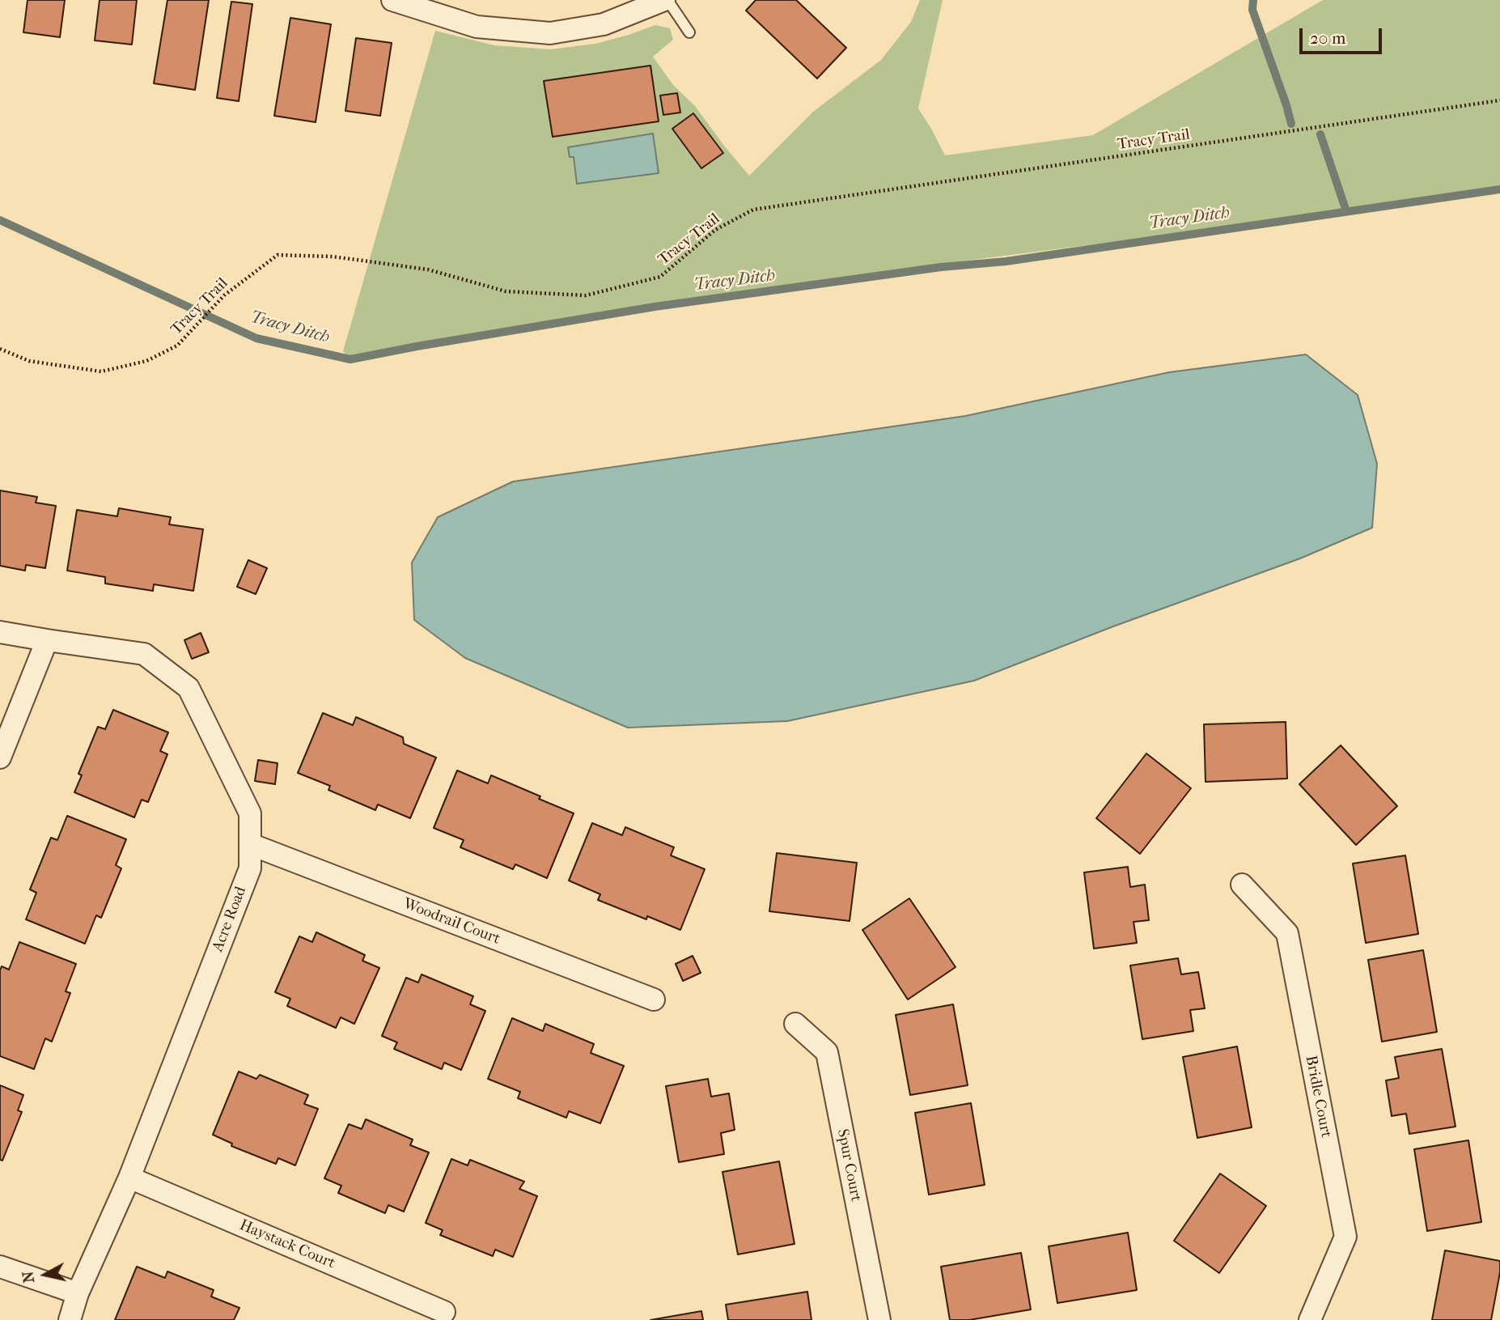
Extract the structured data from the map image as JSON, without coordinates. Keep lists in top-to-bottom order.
{
  "streets": {
    "street": [
      "Acre Road",
      "Woodrail Court",
      "Bridle Court",
      "Spur Court",
      "Haystack Court"
    ],
    "path": ["Tracy Trail"]
  },
  "crossings": [
    ["Acre Road", "Woodrail Court"],
    ["Acre Road", "Haystack Court"]
  ],
  "water": ["Tracy Ditch"],
  "scale_bar": "20 m",
  "north": "left"
}
